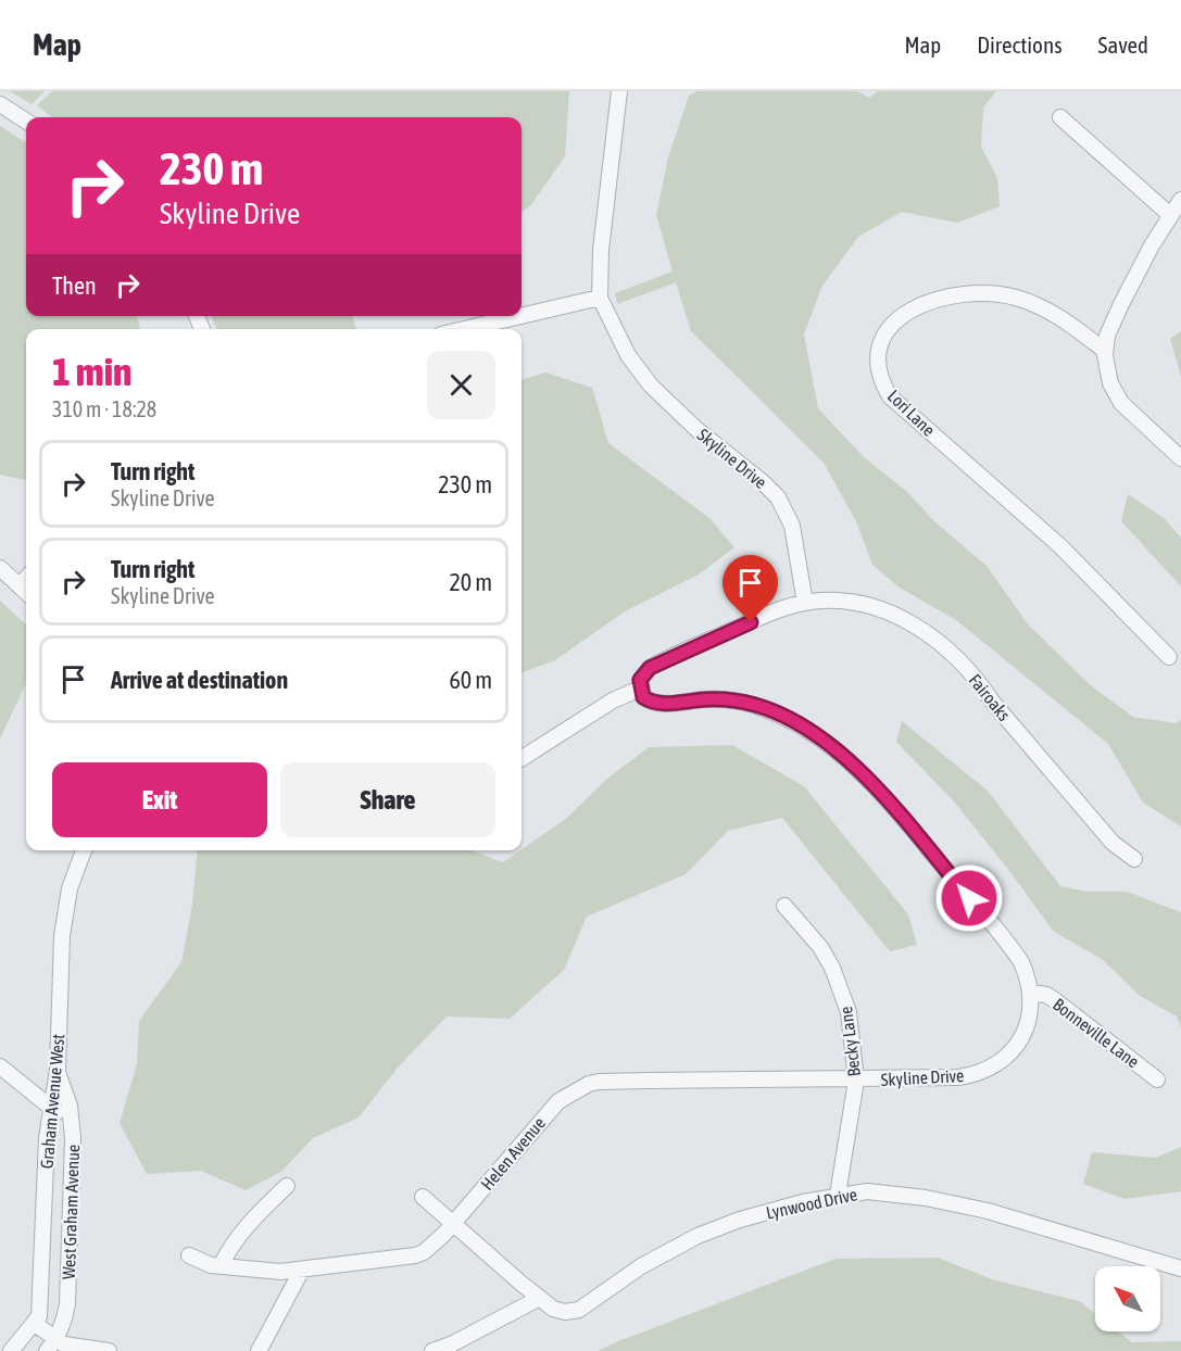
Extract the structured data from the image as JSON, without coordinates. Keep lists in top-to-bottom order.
{
  "streets": {
    "street": [
      "Lori Lane",
      "Skyline Drive",
      "Fairoaks",
      "Bonneville Lane",
      "Becky Lane",
      "Graham Avenue West",
      "Helen Avenue",
      "Lynwood Drive",
      "West Graham Avenue"
    ]
  },
  "crossings": [
    ["Skyline Drive", "Fairoaks"],
    ["Skyline Drive", "Bonneville Lane"],
    ["Skyline Drive", "Becky Lane"],
    ["Skyline Drive", "Helen Avenue"],
    ["Becky Lane", "Helen Avenue"],
    ["Becky Lane", "Lynwood Drive"],
    ["Graham Avenue West", "West Graham Avenue"],
    ["Helen Avenue", "Lynwood Drive"]
  ],
  "north": "top left",
  "page": {
    "header": "Map",
    "nav": ["Map", "Directions", "Saved"],
    "turn": ["230 m", "Skyline Drive"],
    "then": "Then",
    "heading": ["1 min", "310 m · 18:28"],
    "list": [
      {
        "name": "Turn right",
        "note": "Skyline Drive",
        "value": "230 m"
      },
      {
        "name": "Turn right",
        "note": "Skyline Drive",
        "value": "20 m"
      },
      {
        "name": "Arrive at destination",
        "value": "60 m"
      }
    ],
    "buttons": ["Exit", "Share"]
  }
}
